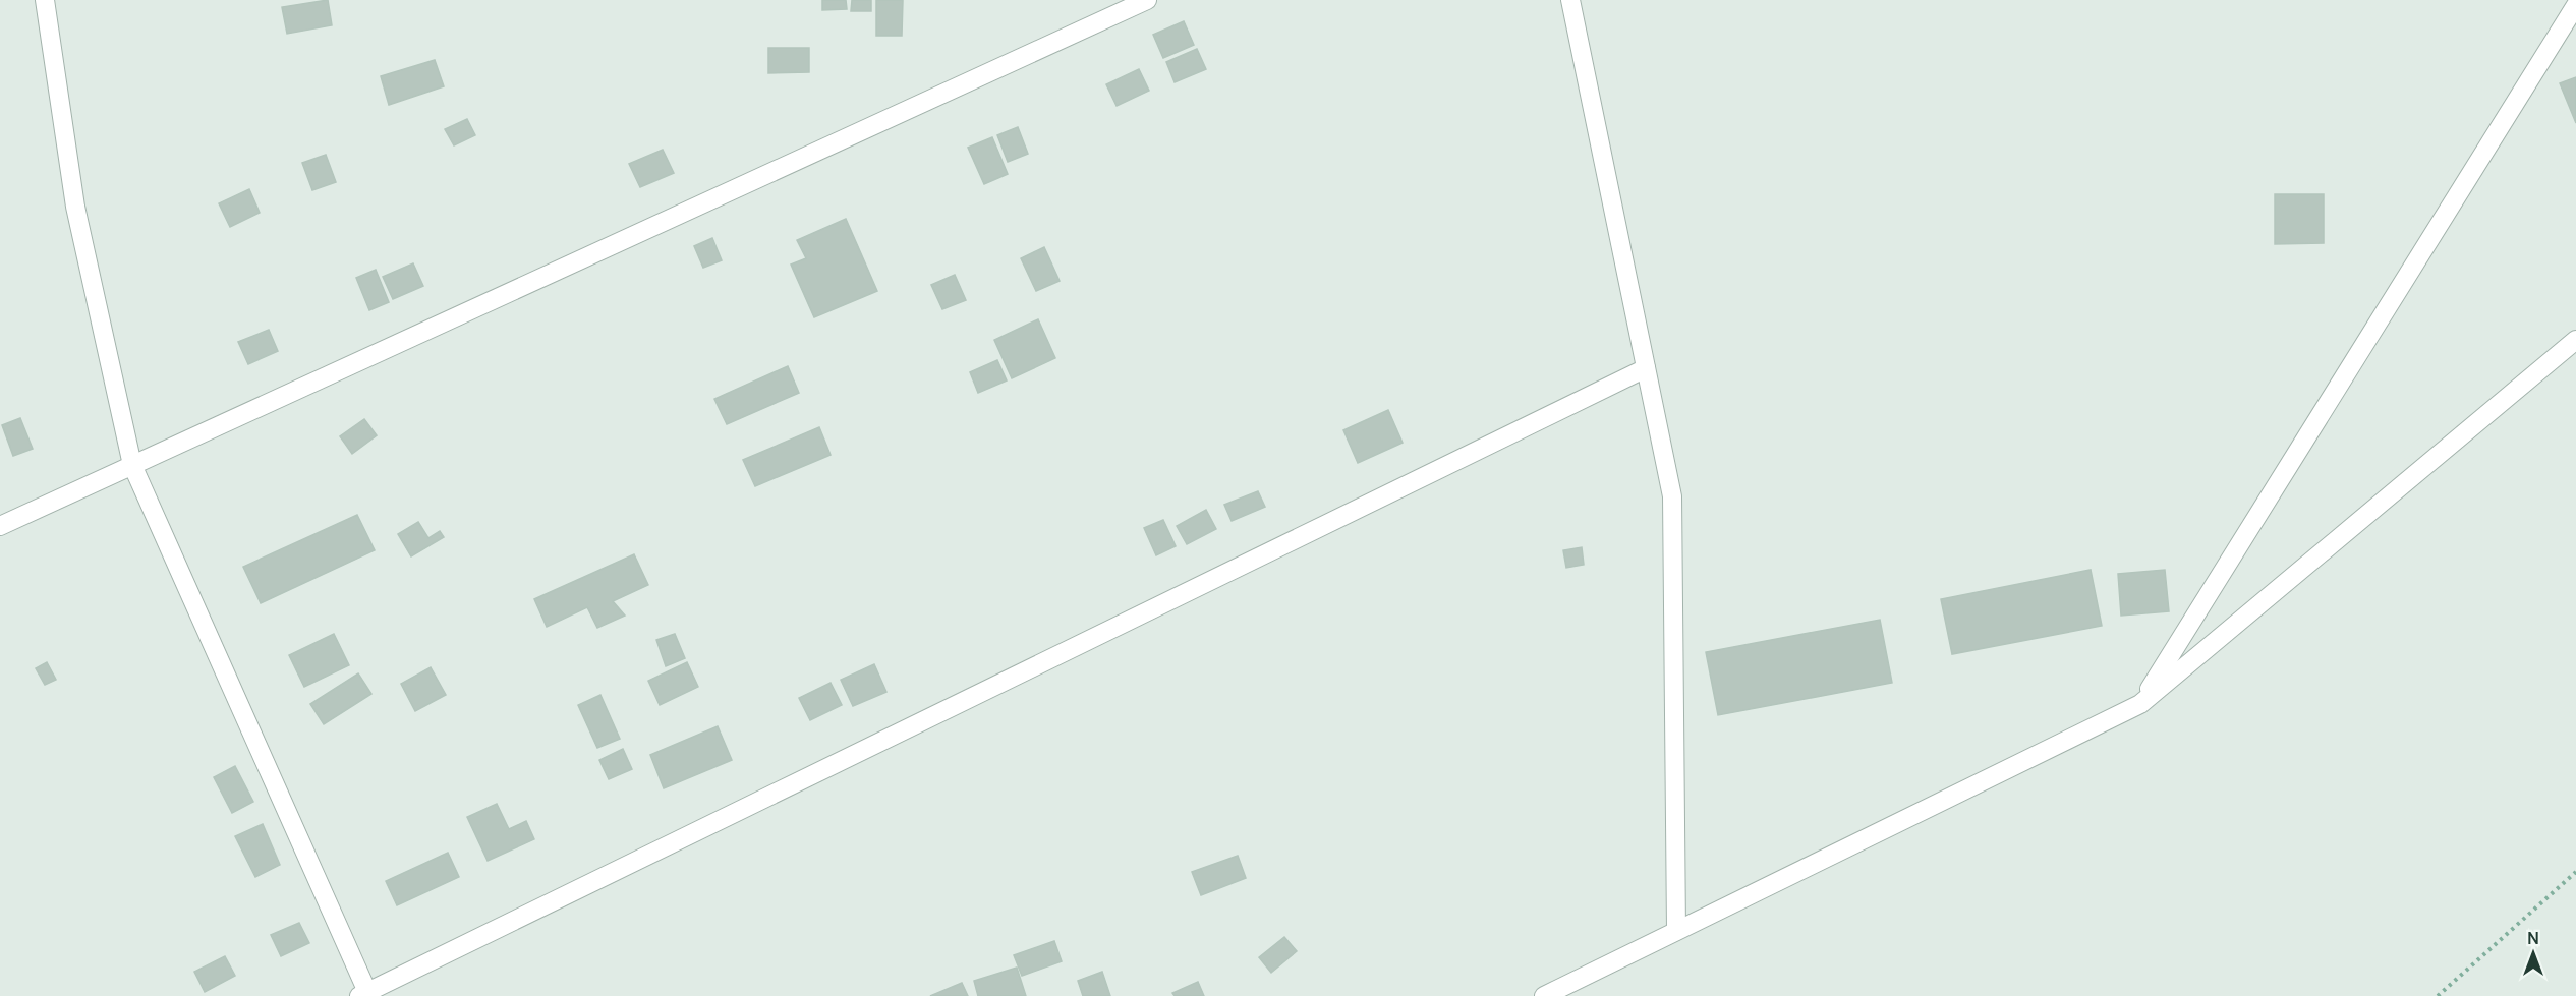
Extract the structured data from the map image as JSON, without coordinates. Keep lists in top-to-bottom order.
{
  "north": "top"
}
